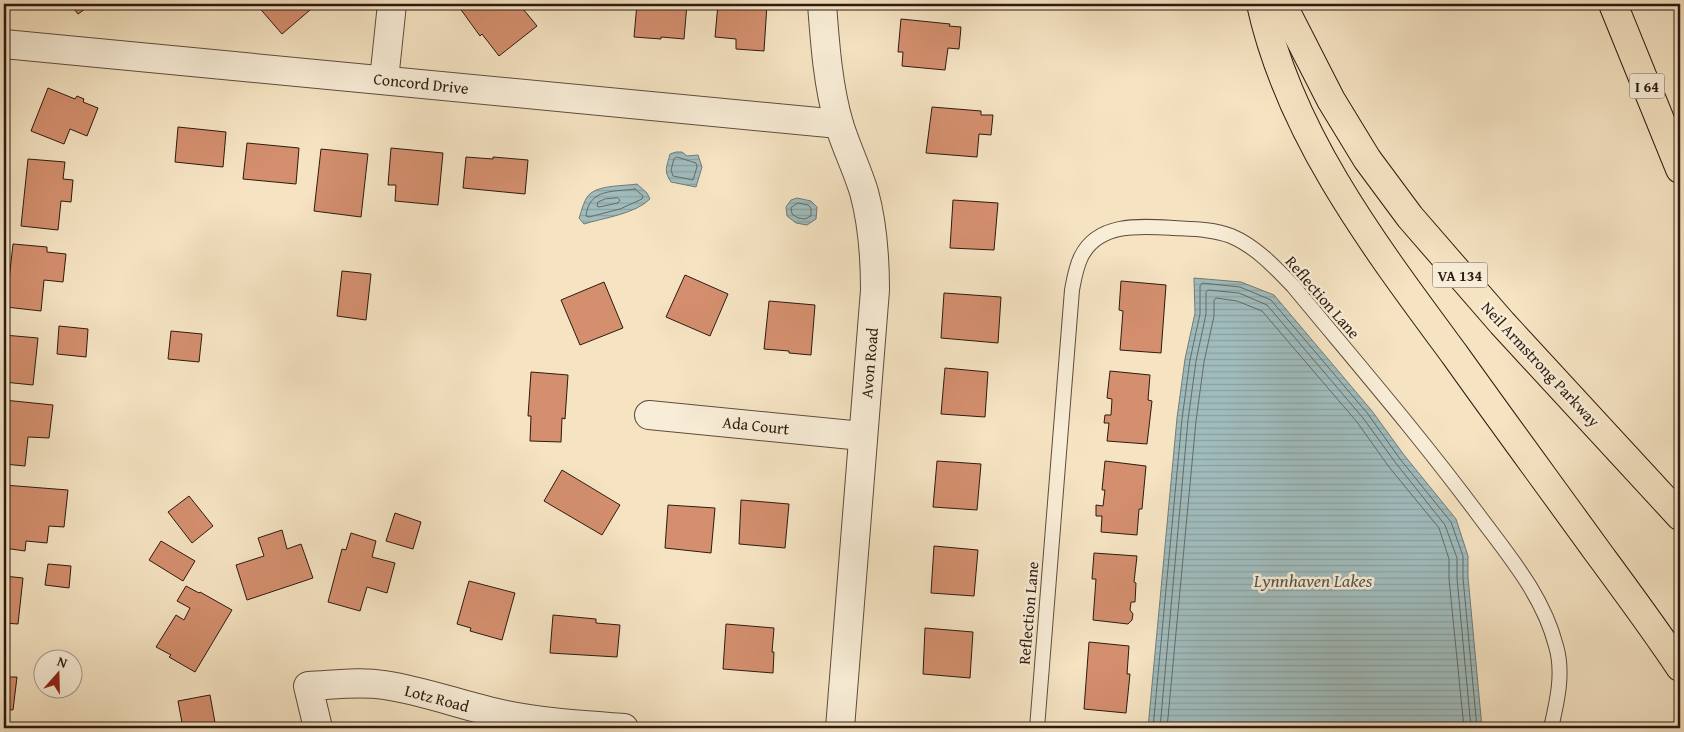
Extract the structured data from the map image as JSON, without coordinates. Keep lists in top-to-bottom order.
{
  "streets": {
    "highway": ["I 64", "VA 134", "Neil Armstrong Parkway"],
    "street": [
      "Concord Drive",
      "Avon Road",
      "Ada Court",
      "Lotz Road"
    ],
    "lane": ["Reflection Lane"]
  },
  "crossings": [
    ["Concord Drive", "Avon Road"],
    ["Avon Road", "Ada Court"]
  ],
  "water": ["Lynnhaven Lakes"],
  "north": "top"
}
